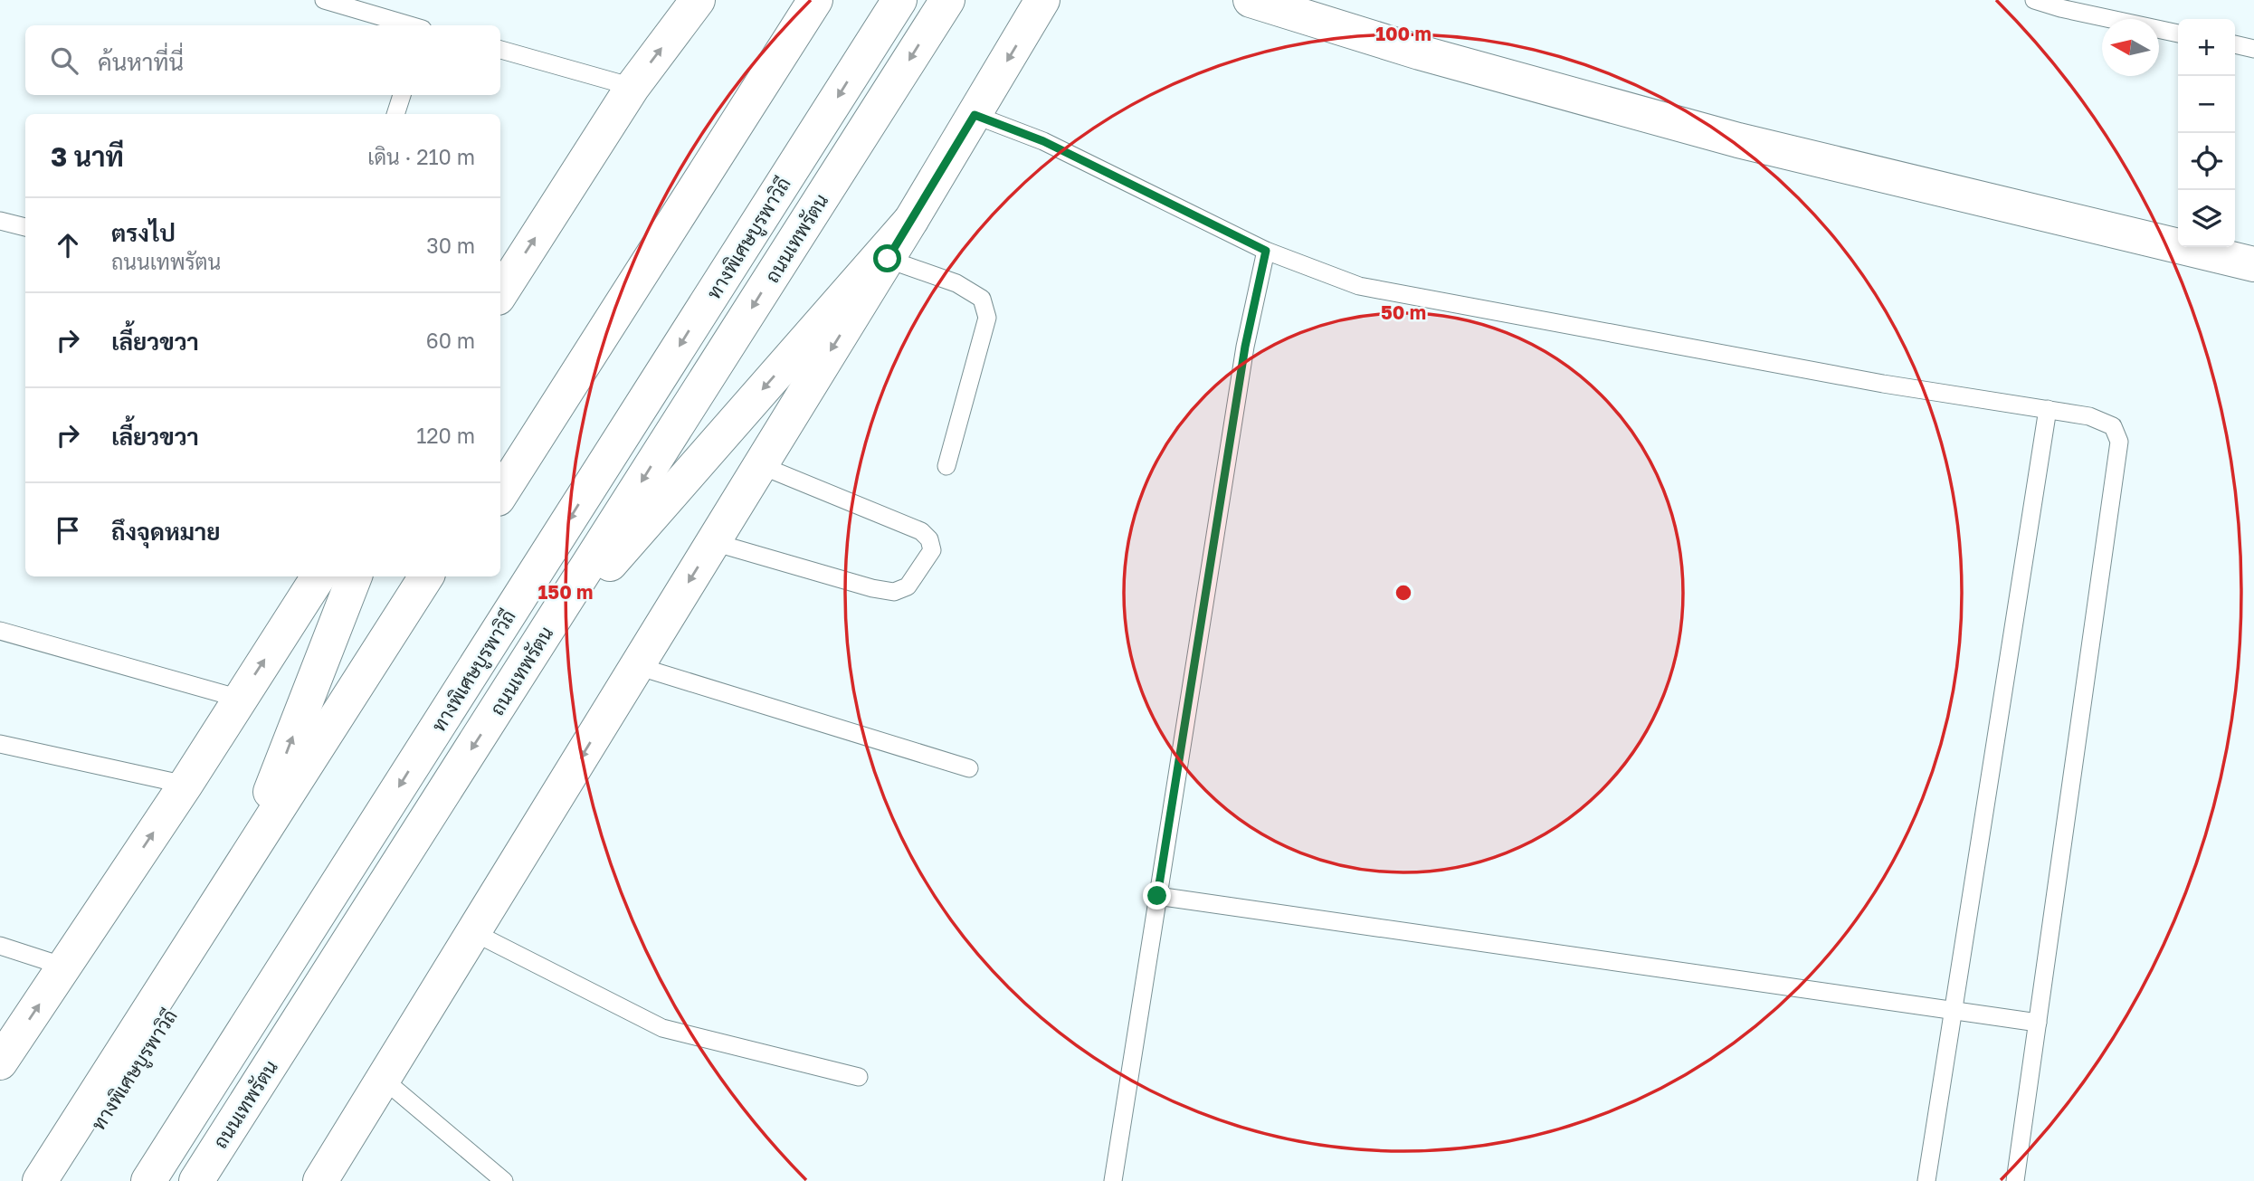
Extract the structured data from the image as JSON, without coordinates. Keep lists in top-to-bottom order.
{
  "streets": {
    "main road": ["ทางพิเศษบูรพาวิถี", "ถนนเทพรัตน"]
  },
  "north": "left",
  "page": {
    "map_buttons": ["+", "−"],
    "search": "ค้นหาที่นี่",
    "heading": ["3 นาที", "เดิน · 210 m"],
    "list": [
      ["ตรงไป", "ถนนเทพรัตน", "30 m"],
      ["เลี้ยวขวา", "60 m"],
      ["เลี้ยวขวา", "120 m"],
      "ถึงจุดหมาย"
    ]
  },
  "rings": ["100 m", "50 m", "150 m"]
}
